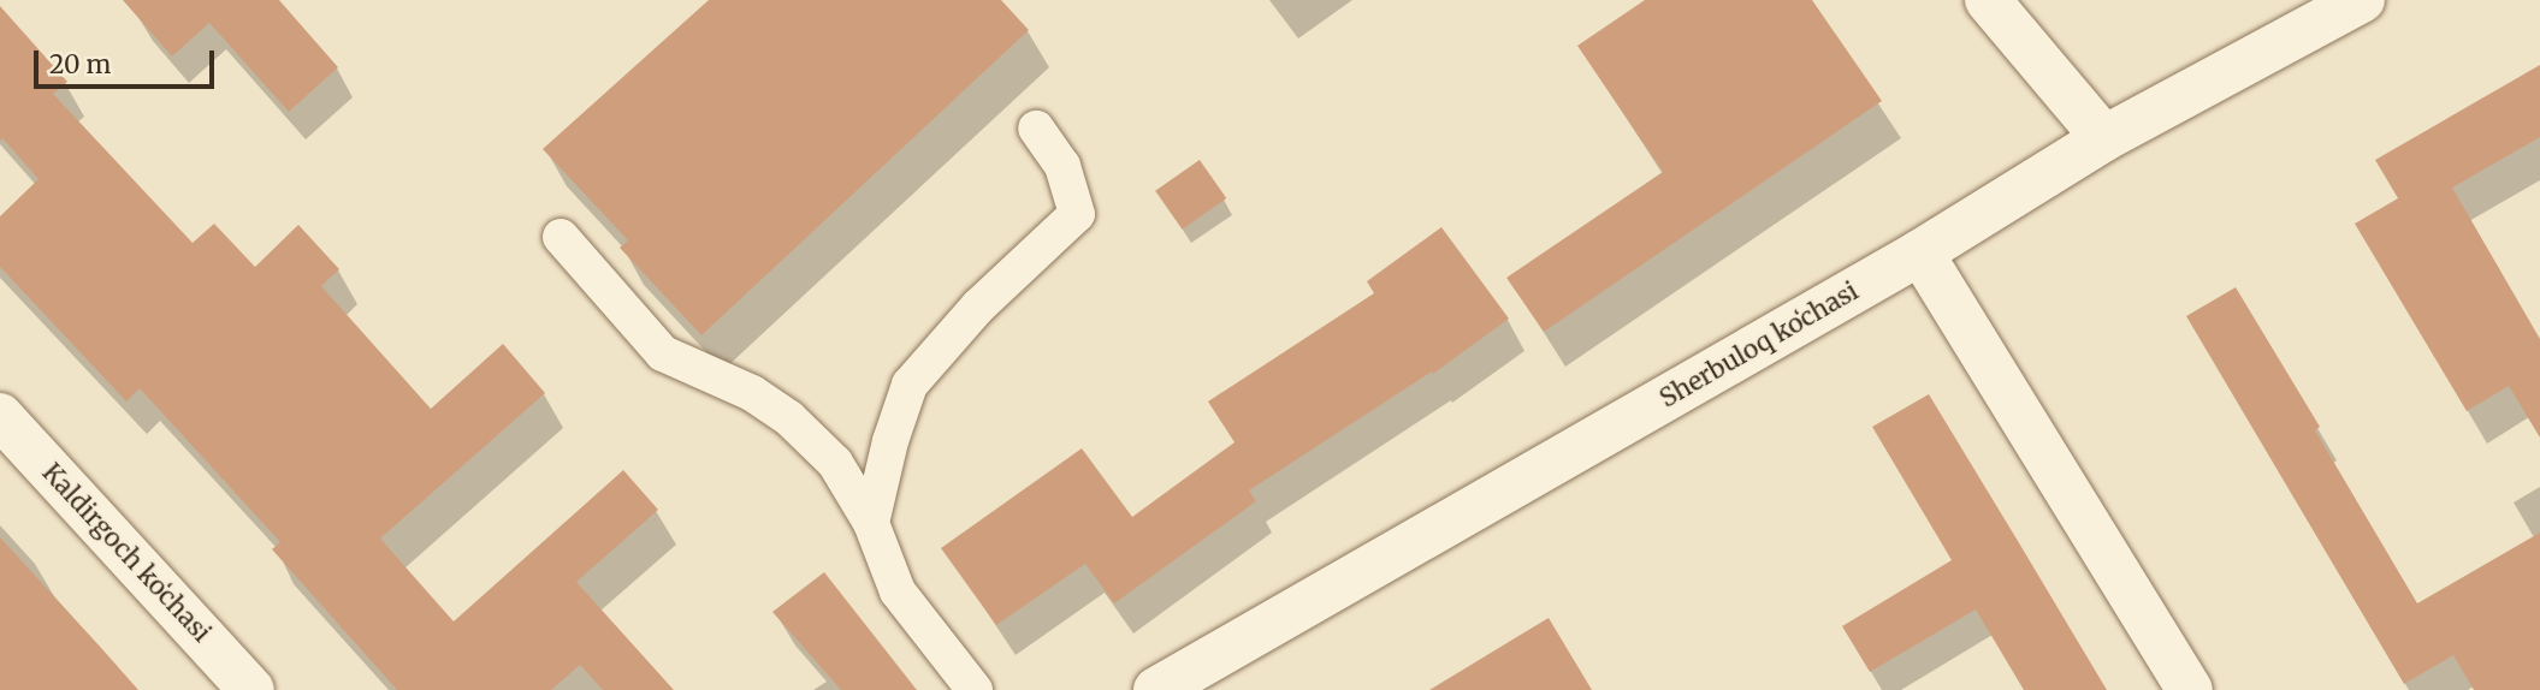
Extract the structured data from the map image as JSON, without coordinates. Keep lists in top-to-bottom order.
{
  "streets": {
    "street": ["Sherbuloq koʻchasi", "Kaldirgoch koʻchasi"]
  },
  "scale_bar": "20 m"
}
